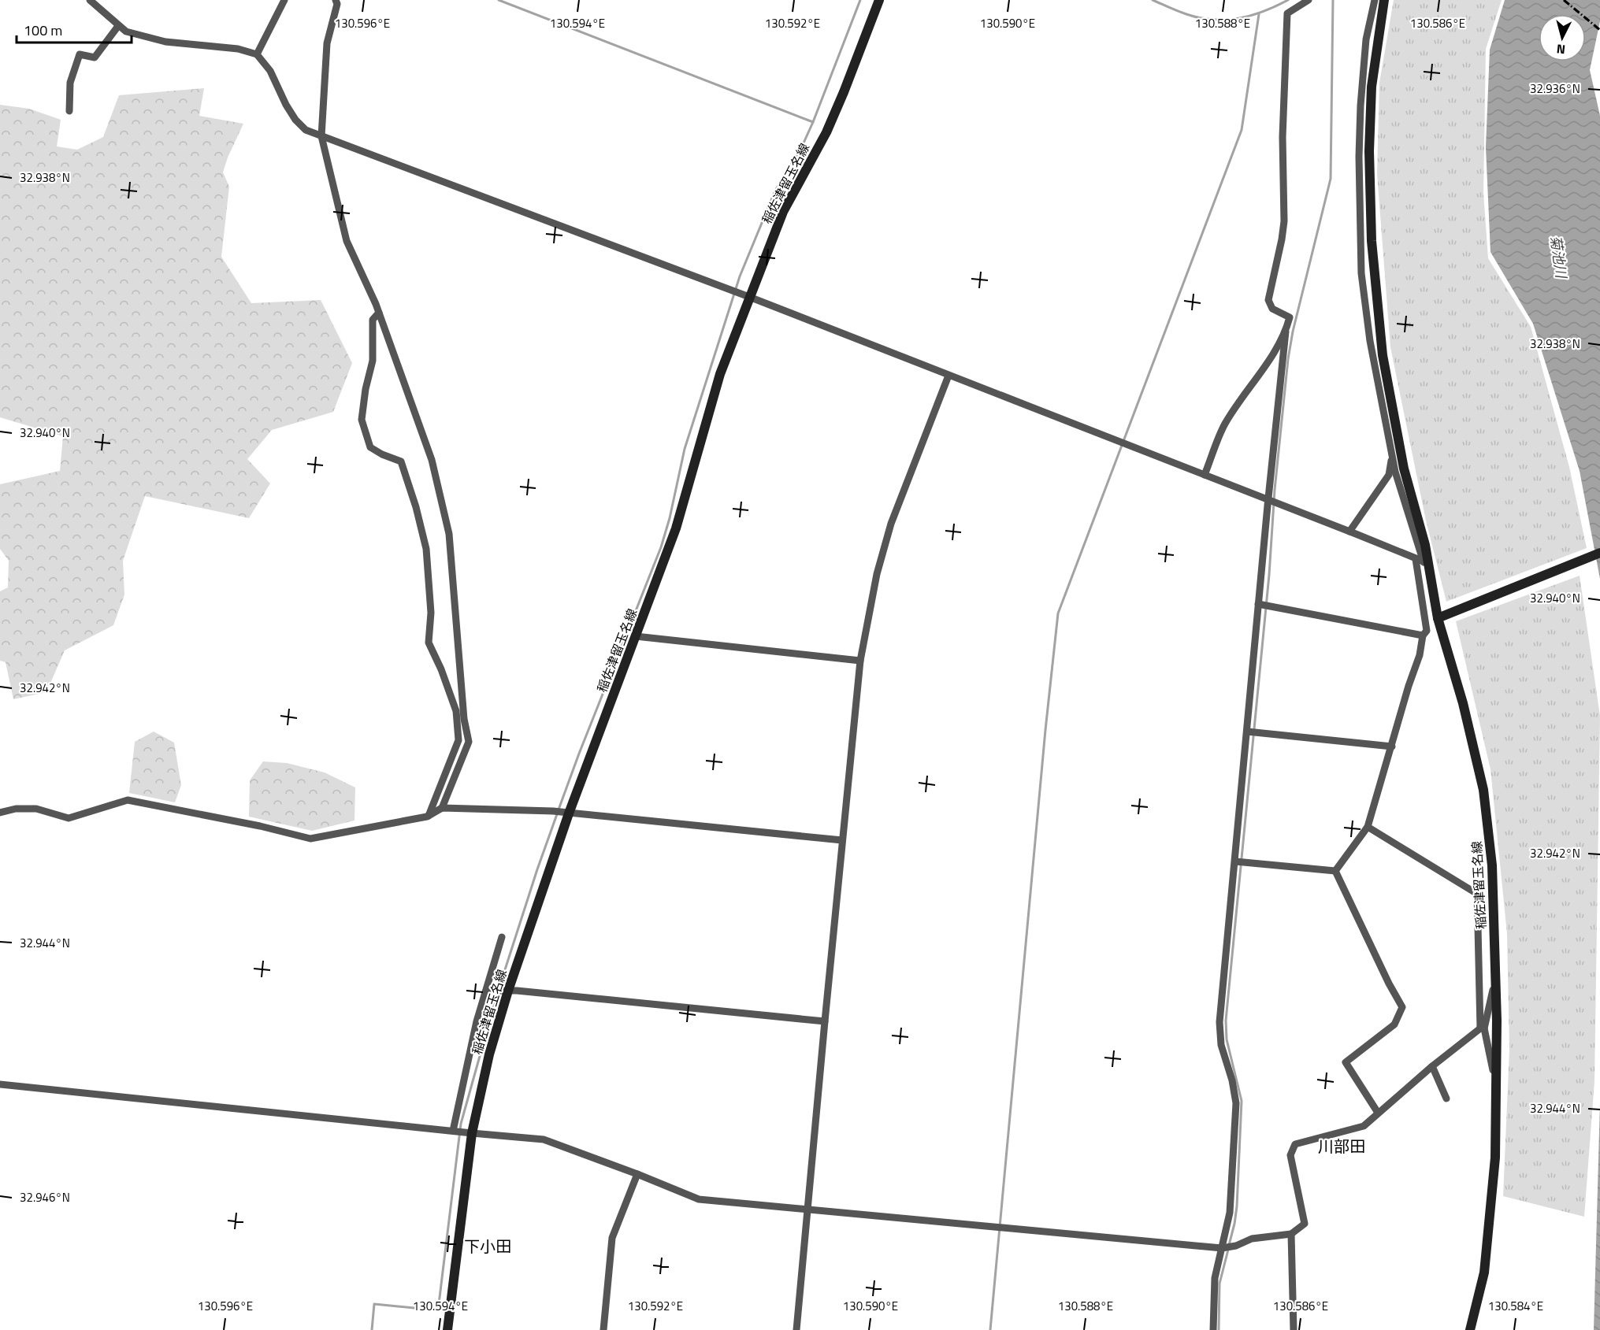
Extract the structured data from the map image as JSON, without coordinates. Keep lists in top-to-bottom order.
{
  "streets": {
    "main road": ["稲佐津留玉名線"]
  },
  "districts": ["川部田", "下小田"],
  "water": ["菊池川"],
  "scale_bar": "100 m",
  "north": "bottom",
  "coordinates": [
    "130.596°E",
    "130.594°E",
    "130.592°E",
    "130.590°E",
    "130.588°E",
    "130.586°E",
    "32.936°N",
    "32.938°N",
    "32.940°N",
    "32.942°N",
    "32.944°N",
    "32.946°N",
    "130.584°E"
  ]
}
